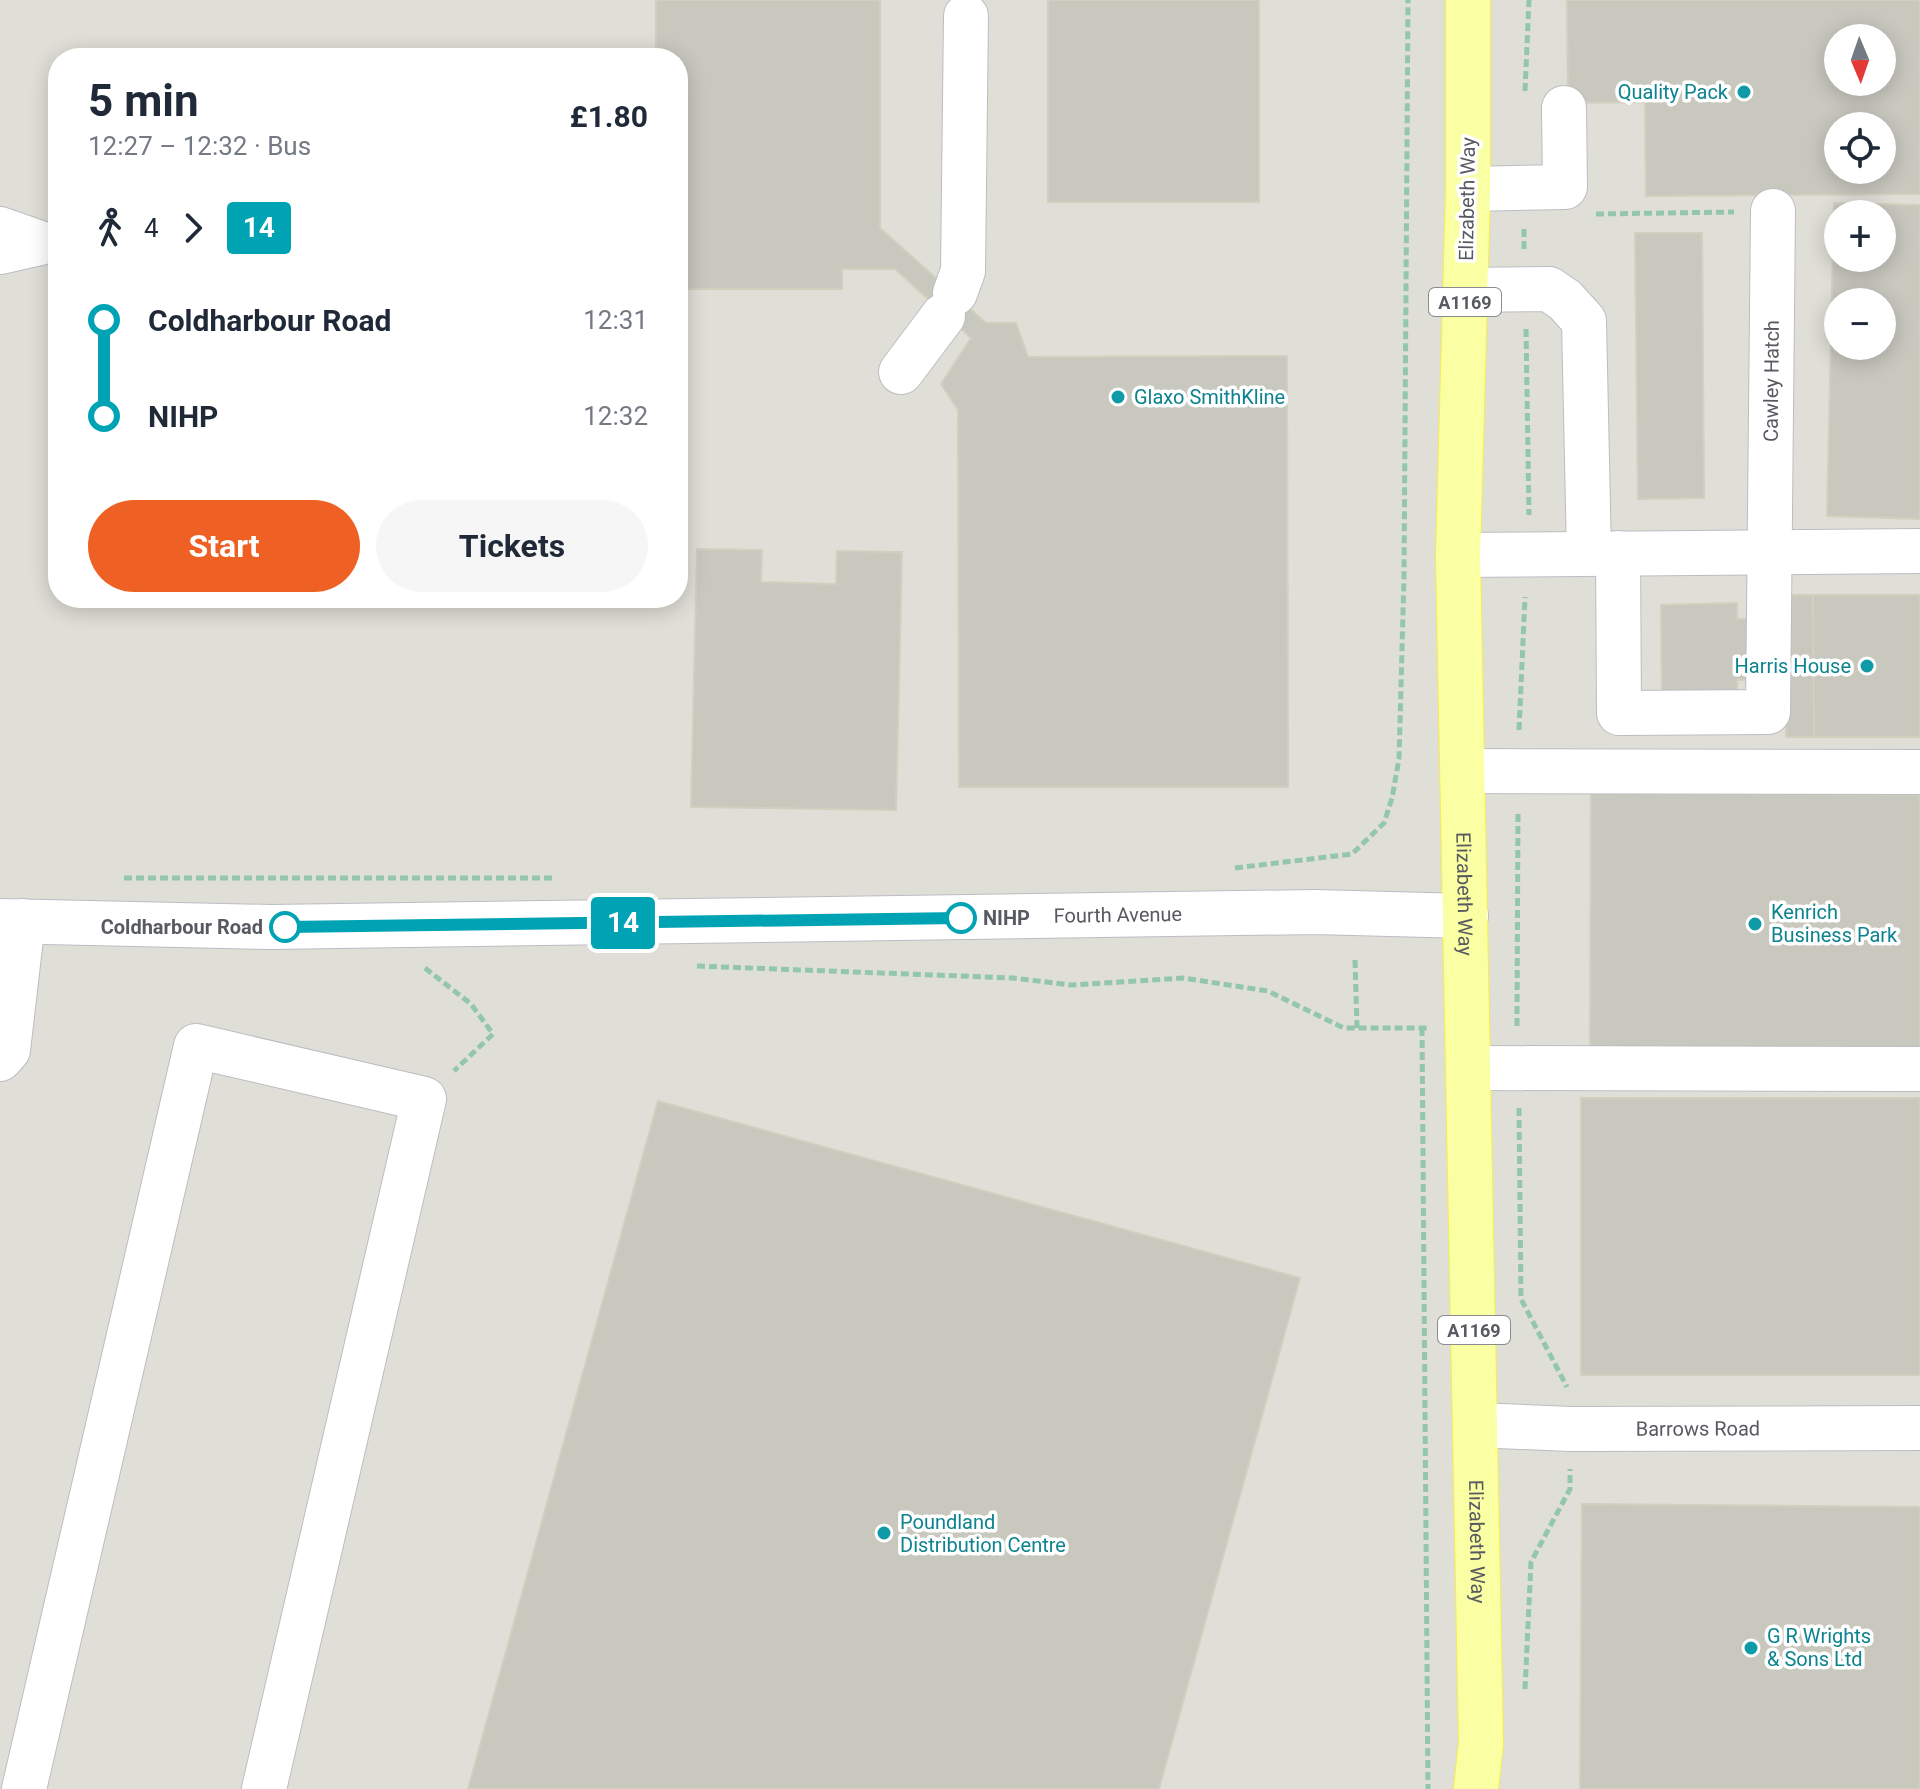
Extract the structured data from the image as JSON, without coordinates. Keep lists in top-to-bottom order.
{
  "streets": {
    "main road": ["Elizabeth Way", "A1169"],
    "street": ["Cawley Hatch", "Fourth Avenue", "Barrows Road"]
  },
  "crossings": [
    ["Elizabeth Way", "Fourth Avenue"],
    ["Elizabeth Way", "Barrows Road"]
  ],
  "places": [
    "Quality Pack",
    "Glaxo SmithKline",
    "Harris House",
    "NIHP",
    "Kenrich Business Park",
    "Coldharbour Road",
    "Poundland Distribution Centre",
    "G R Wrights & Sons Ltd"
  ],
  "lines": ["bus line 14"],
  "north": "bottom",
  "page": {
    "on_map": "14",
    "map_buttons": ["+", "−"],
    "heading": ["5 min", "12:27 – 12:32 · Bus", "£1.80"],
    "legs": ["4", "14"],
    "list": [
      {
        "name": "Coldharbour Road",
        "value": "12:31"
      },
      {
        "name": "NIHP",
        "value": "12:32"
      }
    ],
    "buttons": ["Start", "Tickets"]
  }
}
